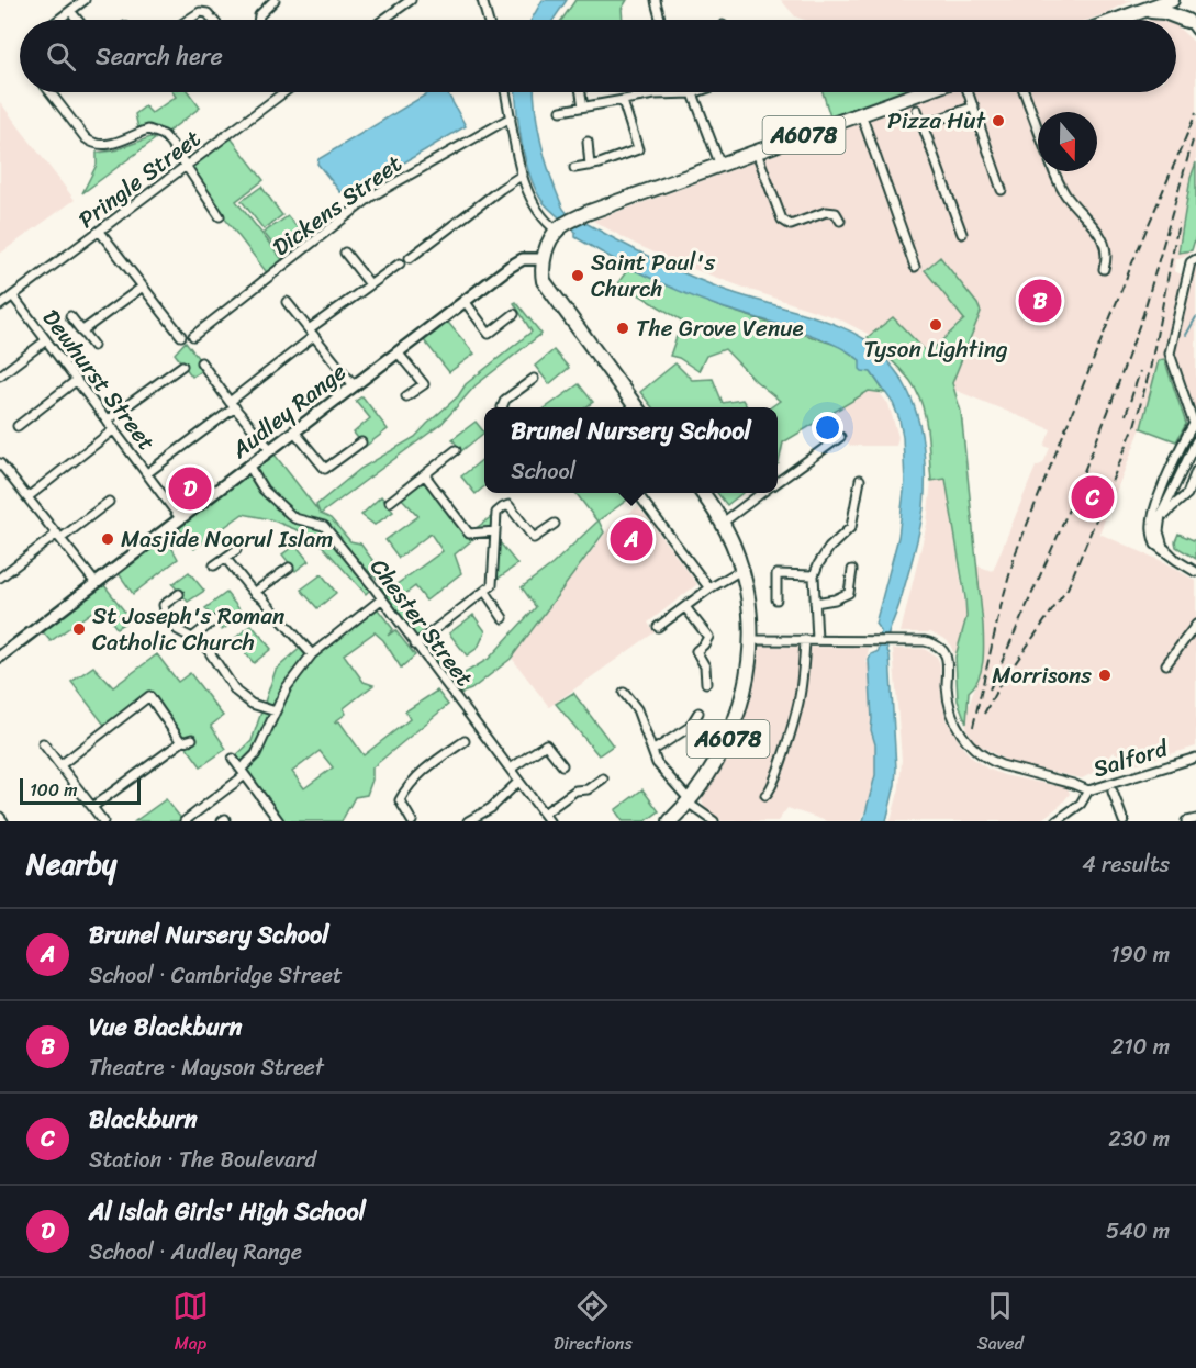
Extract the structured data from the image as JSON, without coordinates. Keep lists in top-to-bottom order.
{
  "streets": {
    "highway": ["A6078"],
    "street": [
      "Pringle Street",
      "Dickens Street",
      "Dewhurst Street",
      "Audley Range",
      "Chester Street",
      "Salford"
    ]
  },
  "crossings": [
    ["Pringle Street", "Dewhurst Street"],
    ["Dewhurst Street", "Audley Range"],
    ["Audley Range", "Chester Street"]
  ],
  "places": [
    "Pizza Hut",
    "Saint Paul's Church",
    "Tyson Lighting",
    "The Grove Venue",
    "Masjide Noorul Islam",
    "St Joseph's Roman Catholic Church",
    "Morrisons"
  ],
  "scale_bar": "100 m",
  "north": "bottom",
  "page": {
    "search": "Search here",
    "pins": [
      "B",
      "D",
      "C",
      "A"
    ],
    "popup": ["Brunel Nursery School", "School"],
    "scale": "100 m",
    "heading": ["Nearby", "4 results"],
    "list": [
      {
        "mark": "A",
        "name": "Brunel Nursery School",
        "note": "School · Cambridge Street",
        "value": "190 m"
      },
      {
        "mark": "B",
        "name": "Vue Blackburn",
        "note": "Theatre · Mayson Street",
        "value": "210 m"
      },
      {
        "mark": "C",
        "name": "Blackburn",
        "note": "Station · The Boulevard",
        "value": "230 m"
      },
      {
        "mark": "D",
        "name": "Al Islah Girls' High School",
        "note": "School · Audley Range",
        "value": "540 m"
      }
    ],
    "nav": ["Map", "Directions", "Saved"]
  }
}
